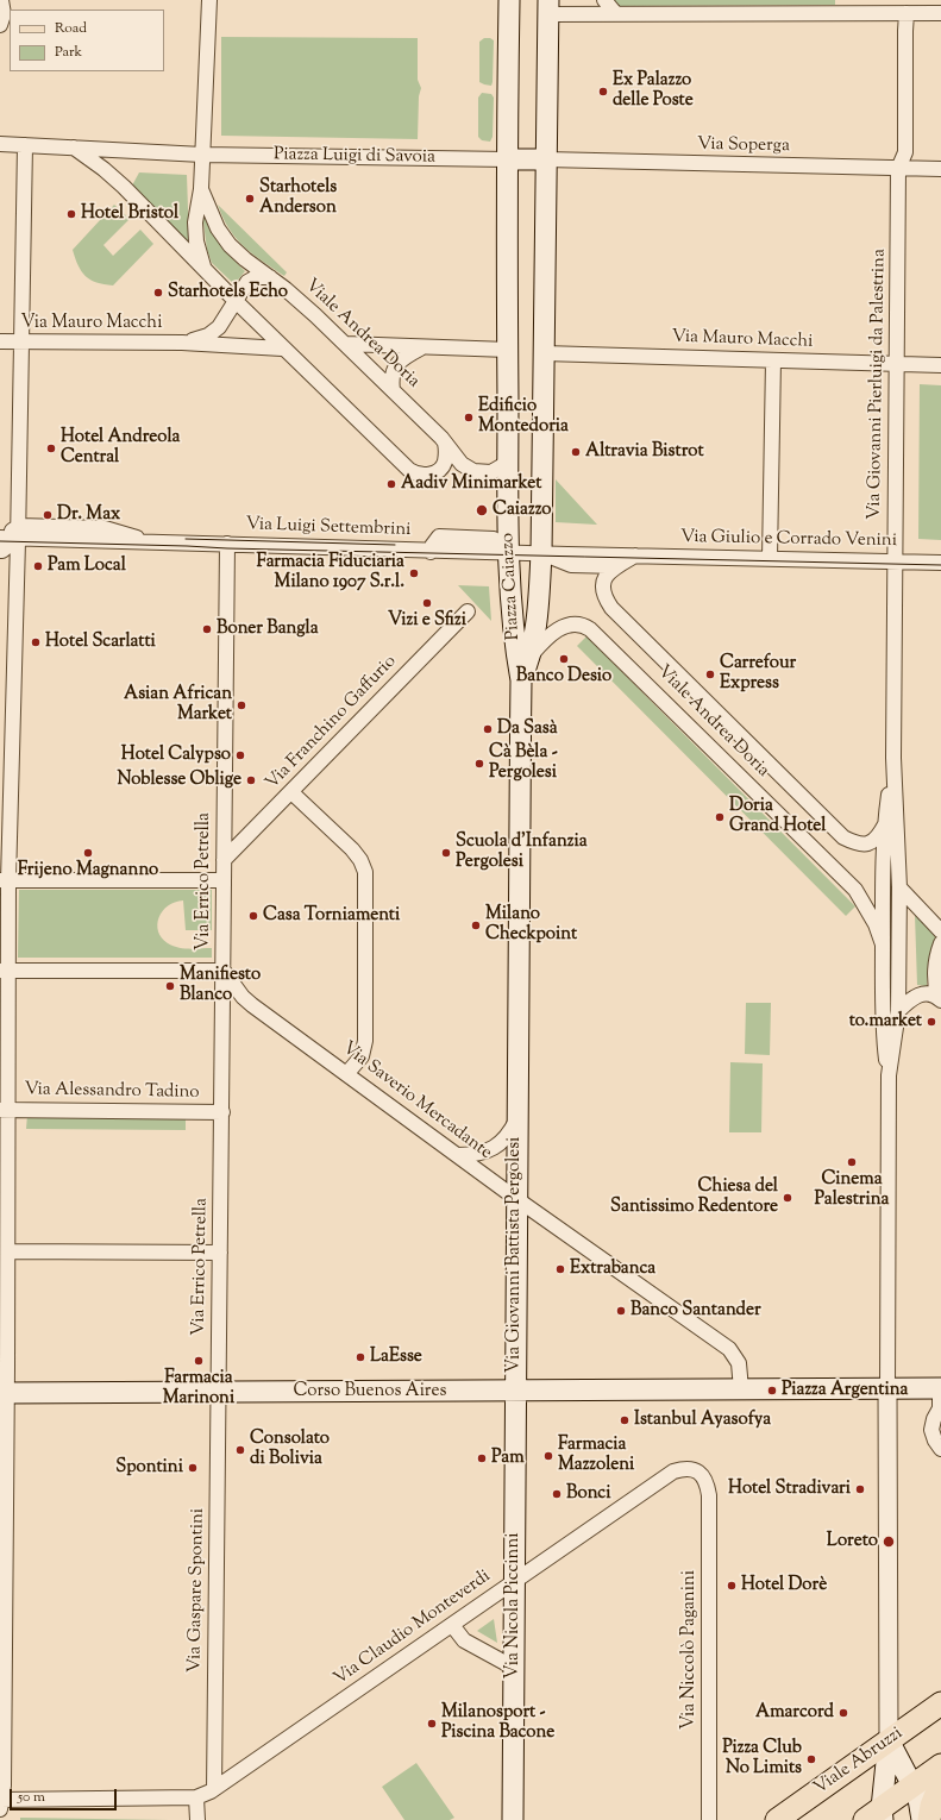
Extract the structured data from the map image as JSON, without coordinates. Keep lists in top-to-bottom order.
{
  "streets": {
    "main road": [
      "Piazza Luigi di Savoia",
      "Piazza Caiazzo",
      "Via Giovanni Battista Pergolesi",
      "Corso Buenos Aires",
      "Via Nicola Piccinni",
      "Viale Abruzzi"
    ],
    "street": [
      "Via Soperga",
      "Via Mauro Macchi",
      "Viale Andrea Doria",
      "Via Giovanni Pierluigi da Palestrina",
      "Via Luigi Settembrini",
      "Via Giulio e Corrado Venini",
      "Via Franchino Gaffurio",
      "Via Errico Petrella",
      "Via Alessandro Tadino",
      "Via Saverio Mercadante",
      "Via Gaspare Spontini",
      "Via Claudio Monteverdi",
      "Via Niccolò Paganini"
    ]
  },
  "crossings": [
    ["Via Soperga", "Piazza Luigi di Savoia"],
    ["Via Soperga", "Via Giovanni Pierluigi da Palestrina"],
    ["Piazza Luigi di Savoia", "Viale Andrea Doria"],
    ["Via Mauro Macchi", "Viale Andrea Doria"],
    ["Via Mauro Macchi", "Via Giovanni Pierluigi da Palestrina"],
    ["Via Mauro Macchi", "Piazza Caiazzo"],
    ["Viale Andrea Doria", "Via Giovanni Pierluigi da Palestrina"],
    ["Viale Andrea Doria", "Piazza Caiazzo"],
    ["Viale Andrea Doria", "Via Giovanni Battista Pergolesi"],
    ["Via Giovanni Pierluigi da Palestrina", "Via Giulio e Corrado Venini"],
    ["Via Luigi Settembrini", "Via Giulio e Corrado Venini"],
    ["Via Luigi Settembrini", "Piazza Caiazzo"],
    ["Via Luigi Settembrini", "Via Errico Petrella"],
    ["Via Giulio e Corrado Venini", "Piazza Caiazzo"],
    ["Piazza Caiazzo", "Via Giovanni Battista Pergolesi"],
    ["Via Franchino Gaffurio", "Via Errico Petrella"],
    ["Via Errico Petrella", "Via Alessandro Tadino"],
    ["Via Errico Petrella", "Via Saverio Mercadante"],
    ["Via Errico Petrella", "Corso Buenos Aires"],
    ["Via Errico Petrella", "Via Gaspare Spontini"],
    ["Via Saverio Mercadante", "Via Giovanni Battista Pergolesi"],
    ["Via Saverio Mercadante", "Corso Buenos Aires"],
    ["Via Giovanni Battista Pergolesi", "Corso Buenos Aires"],
    ["Via Giovanni Battista Pergolesi", "Via Nicola Piccinni"],
    ["Corso Buenos Aires", "Via Gaspare Spontini"],
    ["Corso Buenos Aires", "Via Nicola Piccinni"],
    ["Via Gaspare Spontini", "Via Claudio Monteverdi"],
    ["Via Nicola Piccinni", "Via Claudio Monteverdi"],
    ["Via Claudio Monteverdi", "Via Niccolò Paganini"]
  ],
  "places": [
    "Ex Palazzo delle Poste",
    "Starhotels Anderson",
    "Hotel Bristol",
    "Starhotels Echo",
    "Edificio Montedoria",
    "Hotel Andreola Central",
    "Altravia Bistrot",
    "Aadiv Minimarket",
    "Caiazzo",
    "Dr. Max",
    "Pam Local",
    "Farmacia Fiduciaria Milano 1907 S.r.l.",
    "Vizi e Sfizi",
    "Boner Bangla",
    "Hotel Scarlatti",
    "Banco Desio",
    "Carrefour Express",
    "Asian African Market",
    "Da Sasà",
    "Hotel Calypso",
    "Cà Bèla - Pergolesi",
    "Noblesse Oblige",
    "Doria Grand Hotel",
    "Frijeno Magnanno",
    "Scuola d'Infanzia Pergolesi",
    "Casa Torniamenti",
    "Milano Checkpoint",
    "Manifiesto Blanco",
    "to.market",
    "Cinema Palestrina",
    "Chiesa del Santissimo Redentore",
    "Extrabanca",
    "Banco Santander",
    "LaEsse",
    "Farmacia Marinoni",
    "Piazza Argentina",
    "Istanbul Ayasofya",
    "Consolato di Bolivia",
    "Farmacia Mazzoleni",
    "Pam",
    "Spontini",
    "Hotel Stradivari",
    "Bonci",
    "Loreto",
    "Hotel Dorè",
    "Amarcord",
    "Milanosport - Piscina Bacone",
    "Pizza Club No Limits"
  ],
  "legend": ["Road", "Park"],
  "scale_bar": "50 m"
}
